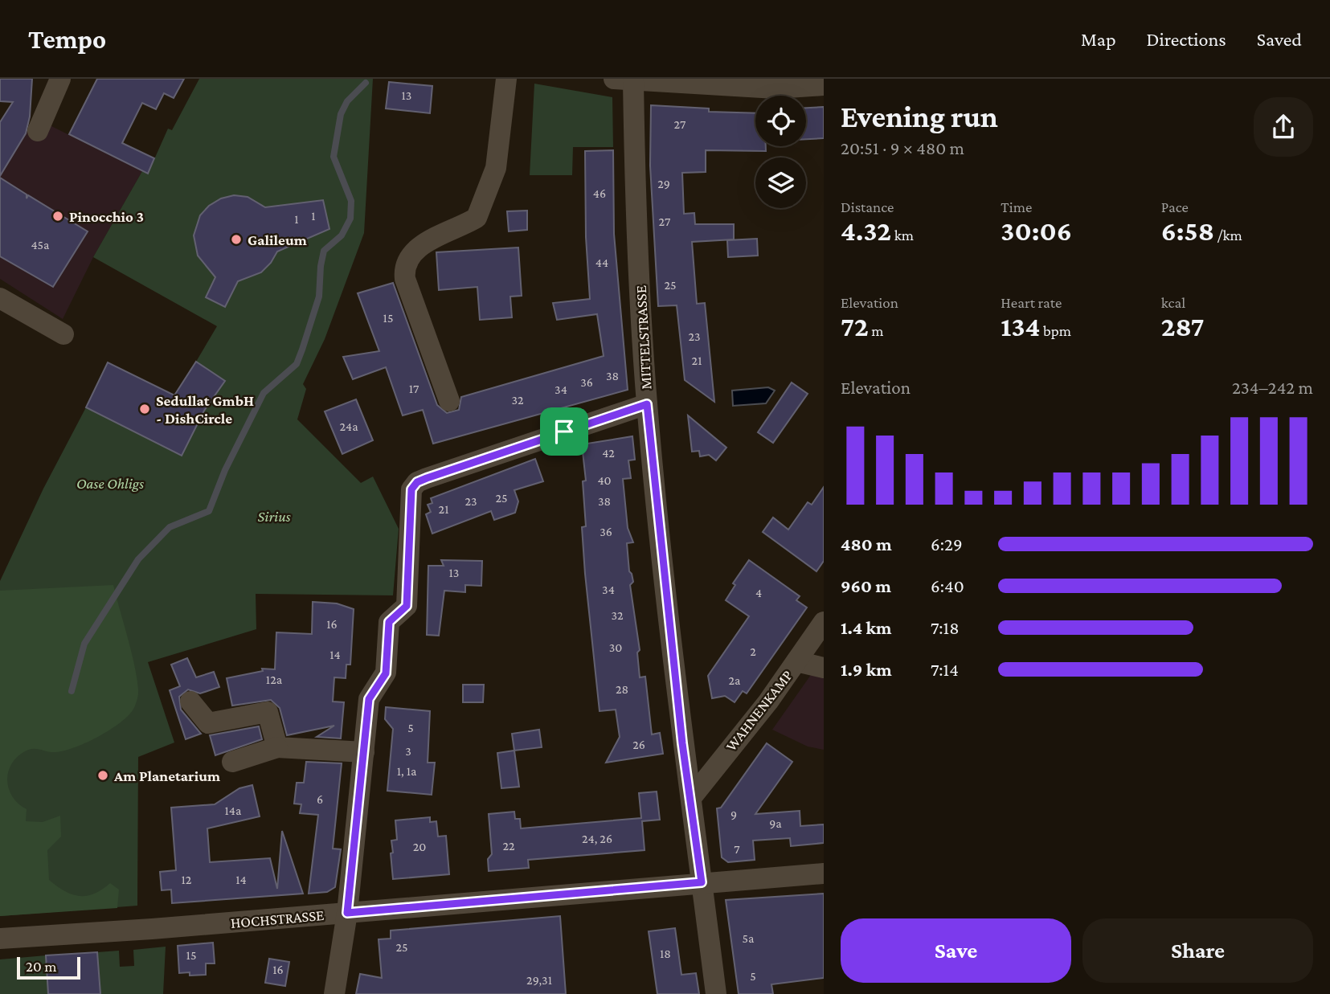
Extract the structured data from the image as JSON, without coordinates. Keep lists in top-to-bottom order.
{
  "streets": {
    "street": ["MITTELSTRASSE", "WAHNENKAMP", "HOCHSTRASSE"]
  },
  "crossings": [
    ["MITTELSTRASSE", "WAHNENKAMP"],
    ["MITTELSTRASSE", "HOCHSTRASSE"]
  ],
  "parks": ["Oase Ohligs", "Sirius"],
  "places": [
    "Pinocchio 3",
    "Galileum",
    "Sedullat GmbH - DishCircle",
    "Am Planetarium"
  ],
  "house_numbers": [
    "13",
    "27",
    "29",
    "46",
    "1",
    "1",
    "27",
    "45a",
    "44",
    "25",
    "15",
    "23",
    "21",
    "38",
    "36",
    "17",
    "34",
    "32",
    "24a",
    "42",
    "40",
    "25",
    "23",
    "38",
    "21",
    "36",
    "13",
    "34",
    "4",
    "32",
    "16",
    "30",
    "2",
    "14",
    "12a",
    "2a",
    "28",
    "5",
    "26",
    "3",
    "1, 1a",
    "6",
    "14a",
    "9",
    "9a",
    "24, 26",
    "22",
    "20",
    "7",
    "12",
    "14",
    "5a",
    "25",
    "18",
    "15",
    "16",
    "5",
    "29,31"
  ],
  "scale_bar": "20 m",
  "page": {
    "header": "Tempo",
    "nav": ["Map", "Directions", "Saved"],
    "heading": ["Evening run", "20:51 · 9 × 480 m"],
    "stats": [
      ["Distance", "4.32 km"],
      ["Time", "30:06"],
      ["Pace", "6:58 /km"],
      ["Elevation", "72 m"],
      ["Heart rate", "134 bpm"],
      ["kcal", "287"]
    ],
    "chart": ["Elevation", "234–242 m"],
    "list": [
      {
        "name": "480 m",
        "note": "6:29"
      },
      {
        "name": "960 m",
        "note": "6:40"
      },
      {
        "name": "1.4 km",
        "note": "7:18"
      },
      {
        "name": "1.9 km",
        "note": "7:14"
      }
    ],
    "buttons": ["Save", "Share"],
    "scale": "20 m"
  }
}
